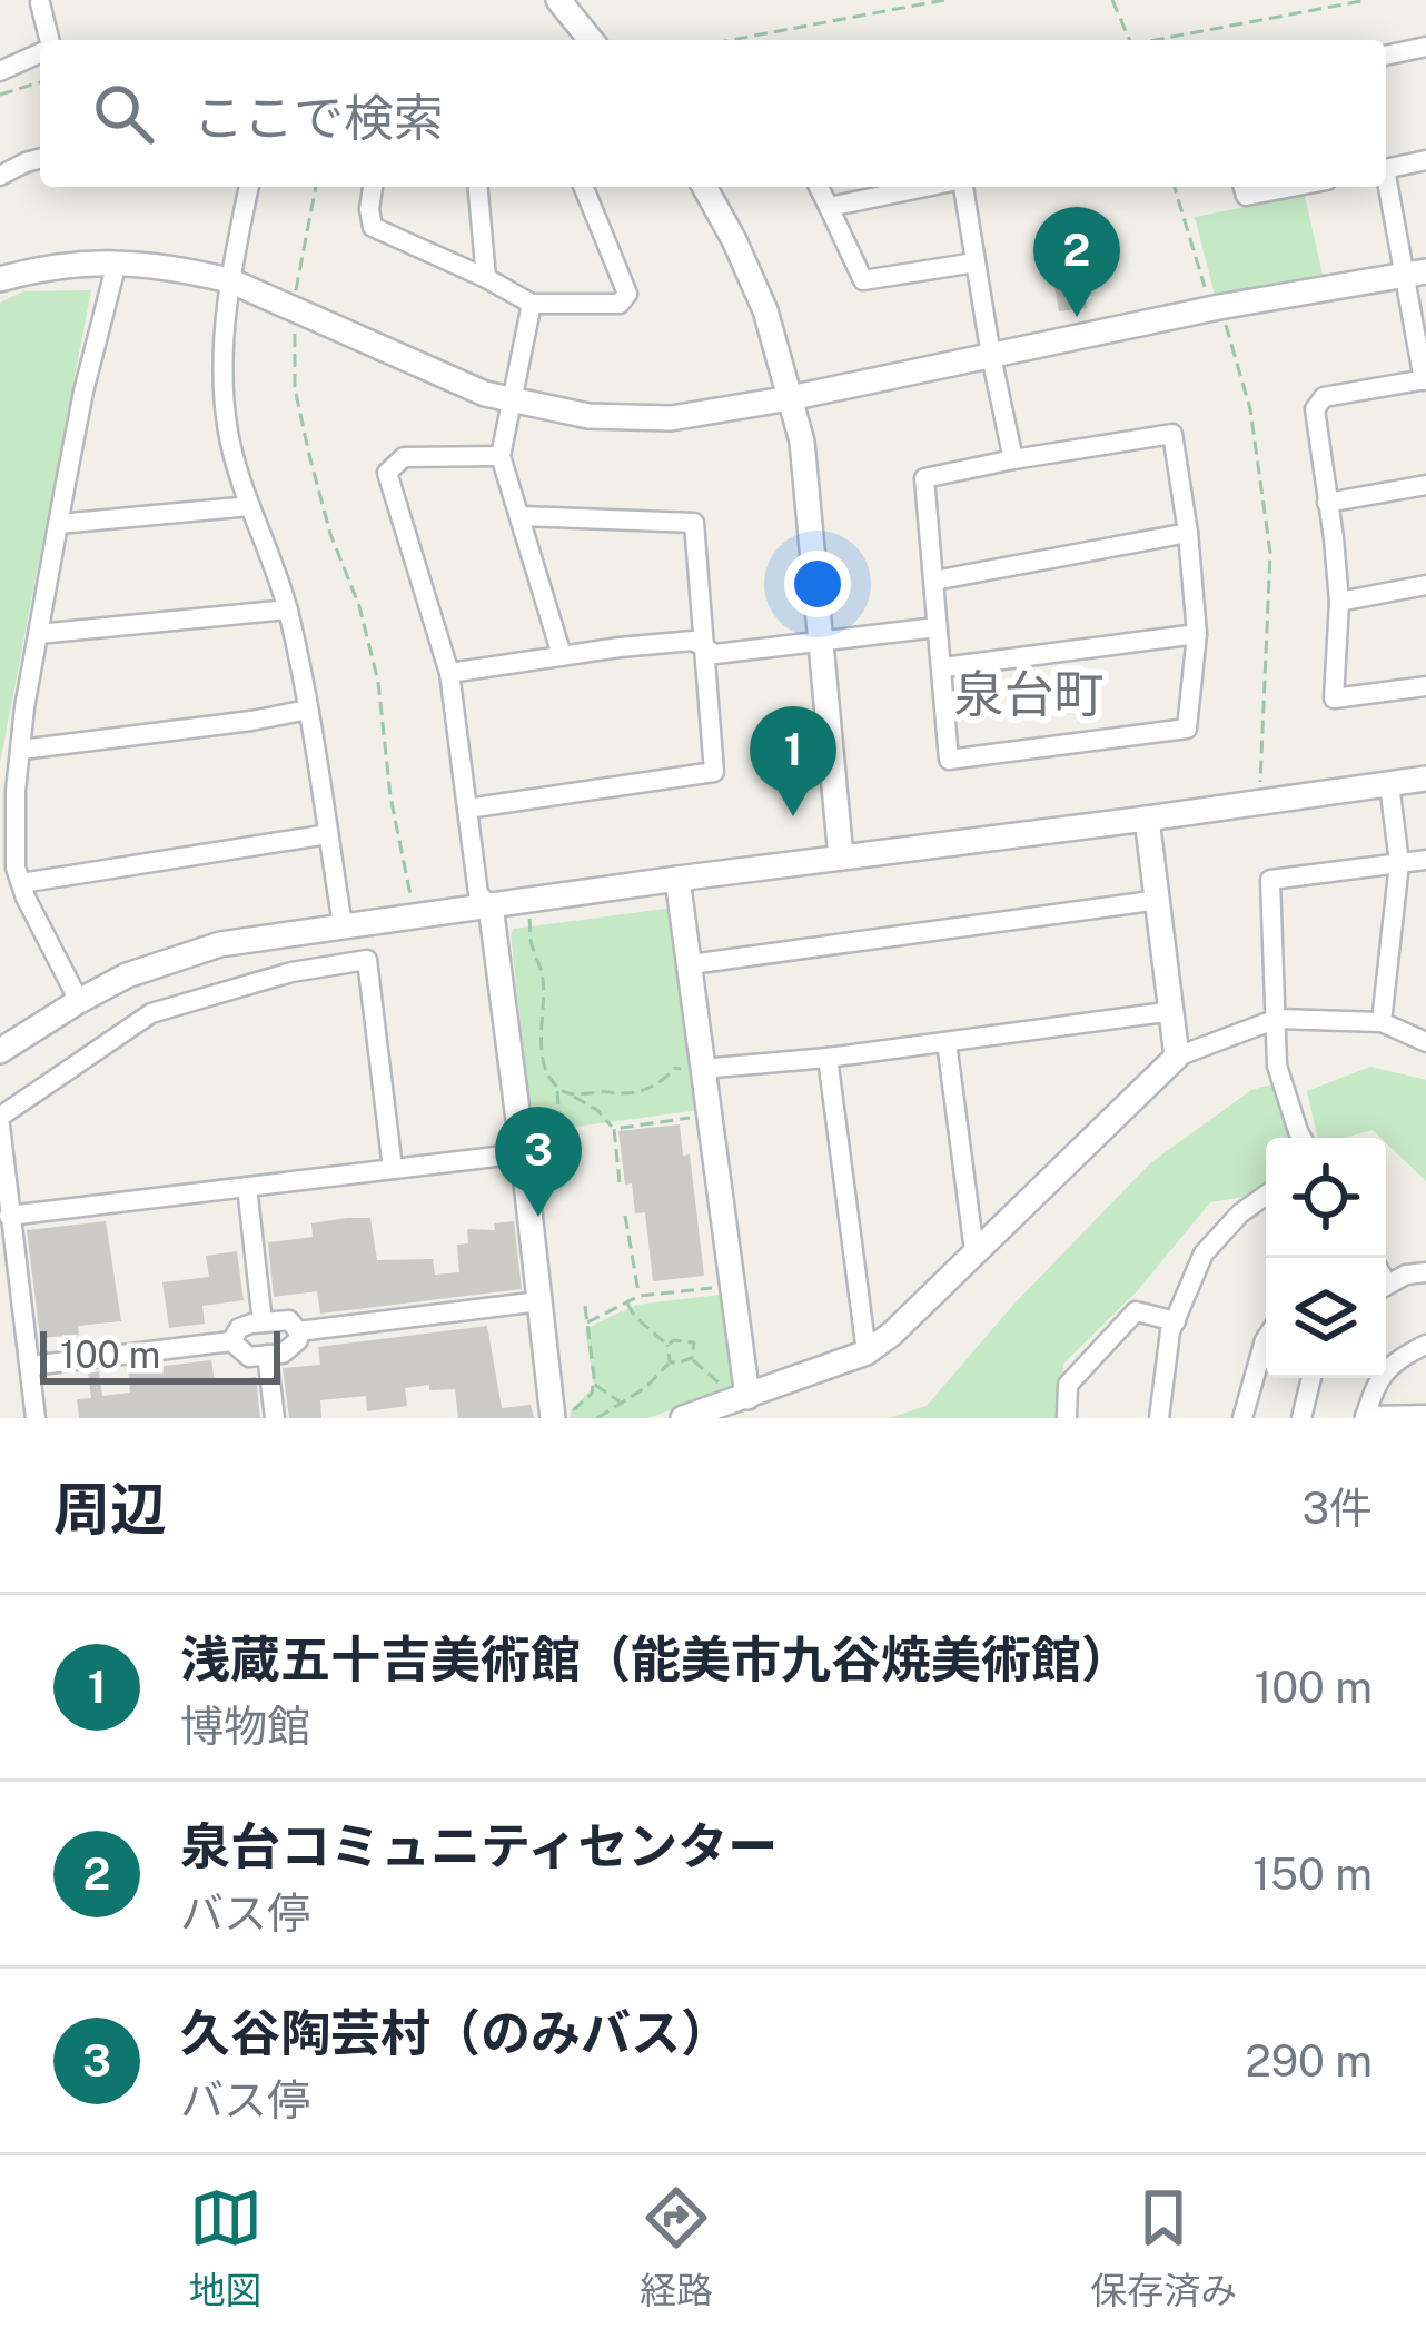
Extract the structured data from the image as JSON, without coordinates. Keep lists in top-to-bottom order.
{
  "districts": ["泉台町"],
  "scale_bar": "100 m",
  "page": {
    "search": "ここで検索",
    "pins": ["2", "1", "3"],
    "scale": "100 m",
    "heading": ["周辺", "3件"],
    "list": [
      {
        "mark": "1",
        "name": "浅蔵五十吉美術館（能美市九谷焼美術館）",
        "note": "博物館",
        "value": "100 m"
      },
      {
        "mark": "2",
        "name": "泉台コミュニティセンター",
        "note": "バス停",
        "value": "150 m"
      },
      {
        "mark": "3",
        "name": "久谷陶芸村（のみバス）",
        "note": "バス停",
        "value": "290 m"
      }
    ],
    "nav": ["地図", "経路", "保存済み"]
  }
}
